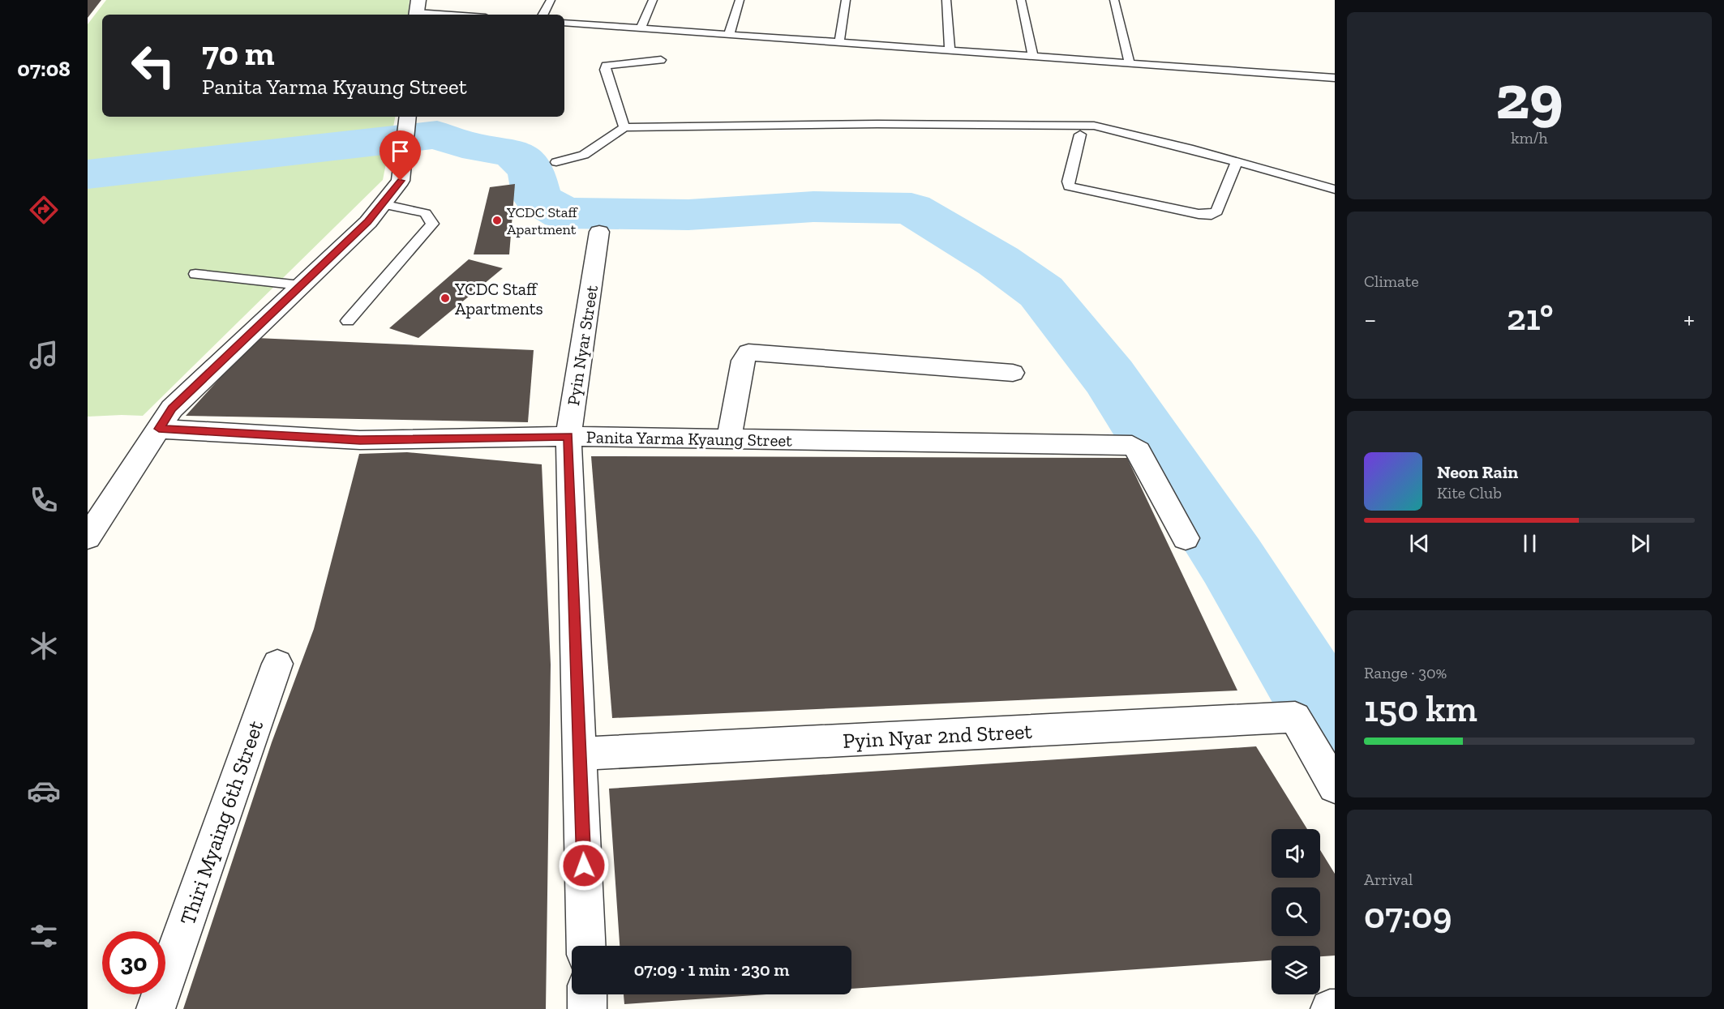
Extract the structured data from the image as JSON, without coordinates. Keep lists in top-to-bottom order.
{
  "streets": {
    "street": [
      "Pyin Nyar Street",
      "Panita Yarma Kyaung Street",
      "Pyin Nyar 2nd Street",
      "Thiri Myaing 6th Street"
    ]
  },
  "crossings": [
    ["Pyin Nyar Street", "Panita Yarma Kyaung Street"],
    ["Pyin Nyar Street", "Pyin Nyar 2nd Street"]
  ],
  "places": ["YCDC Staff Apartment", "YCDC Staff Apartments"],
  "page": {
    "tabs": "07:08",
    "tile": [
      ["29", "km/h"],
      "Climate",
      ["Range · 30%", "150 km"],
      ["Arrival", "07:09"]
    ],
    "turn": ["70 m", "Panita Yarma Kyaung Street"],
    "heat": ["−", "21°", "+"],
    "song": ["Neon Rain", "Kite Club"],
    "limit": "30",
    "trip": "07:09 · 1 min · 230 m"
  }
}
